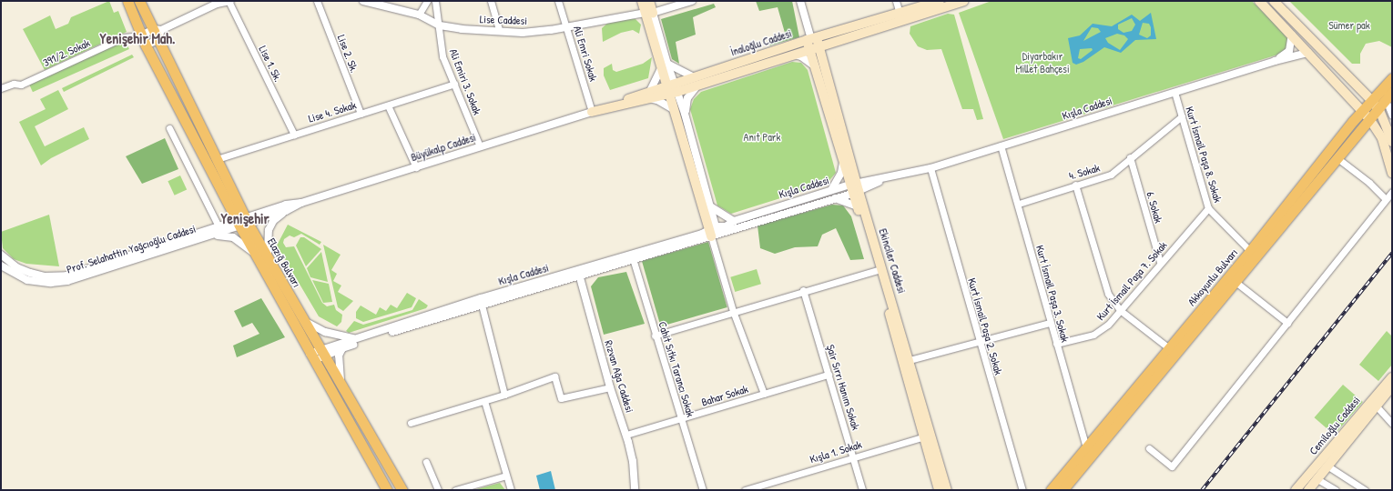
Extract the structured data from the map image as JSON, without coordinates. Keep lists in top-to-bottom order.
{
  "streets": {
    "main road": [
      "İnaloğlu Caddesi",
      "Ekinciler Caddesi",
      "Elazığ Bulvarı",
      "Akkoyunlu Bulvarı",
      "Cemiloğlu Caddesi"
    ],
    "street": [
      "Lise Caddesi",
      "391/2. Sokak",
      "Lise 2. Sk.",
      "Ali Emri Sokak",
      "Lise 1. Sk.",
      "Ali Emiri 3. Sokak",
      "Kışla Caddesi",
      "Lise 4. Sokak",
      "Büyükalp Caddesi",
      "Kurt İsmail Paşa 8. Sokak",
      "4. Sokak",
      "6. Sokak",
      "Prof. Selahattin Yağcıoğlu Caddesi",
      "Kurt İsmail Paşa 7. Sokak",
      "Kurt İsmail Paşa 3. Sokak",
      "Kurt İsmail Paşa 2. Sokak",
      "Cahit Sıtkı Tarancı Sokak",
      "Rızvan Ağa Caddesi",
      "Şair Sırrı Hanım Sokak",
      "Bahar Sokak",
      "Kışla 1. Sokak"
    ]
  },
  "crossings": [
    ["Lise Caddesi", "Ali Emri Sokak"],
    ["Lise Caddesi", "Ali Emiri 3. Sokak"],
    ["İnaloğlu Caddesi", "Ekinciler Caddesi"],
    ["391/2. Sokak", "Elazığ Bulvarı"],
    ["Lise 2. Sk.", "Lise 4. Sokak"],
    ["Ali Emri Sokak", "Büyükalp Caddesi"],
    ["Lise 1. Sk.", "Lise 4. Sokak"],
    ["Ali Emiri 3. Sokak", "Lise 4. Sokak"],
    ["Ali Emiri 3. Sokak", "Büyükalp Caddesi"],
    ["Kışla Caddesi", "Kurt İsmail Paşa 8. Sokak"],
    ["Kışla Caddesi", "Ekinciler Caddesi"],
    ["Kışla Caddesi", "Elazığ Bulvarı"],
    ["Kışla Caddesi", "Kurt İsmail Paşa 3. Sokak"],
    ["Kışla Caddesi", "Kurt İsmail Paşa 2. Sokak"],
    ["Kışla Caddesi", "Cahit Sıtkı Tarancı Sokak"],
    ["Kışla Caddesi", "Rızvan Ağa Caddesi"],
    ["Lise 4. Sokak", "Elazığ Bulvarı"],
    ["Büyükalp Caddesi", "Prof. Selahattin Yağcıoğlu Caddesi"],
    ["Büyükalp Caddesi", "Elazığ Bulvarı"],
    ["Kurt İsmail Paşa 8. Sokak", "4. Sokak"],
    ["Kurt İsmail Paşa 8. Sokak", "Akkoyunlu Bulvarı"],
    ["Kurt İsmail Paşa 8. Sokak", "Kurt İsmail Paşa 7. Sokak"],
    ["4. Sokak", "6. Sokak"],
    ["4. Sokak", "Kurt İsmail Paşa 3. Sokak"],
    ["6. Sokak", "Kurt İsmail Paşa 7. Sokak"],
    ["Prof. Selahattin Yağcıoğlu Caddesi", "Elazığ Bulvarı"],
    ["Ekinciler Caddesi", "Kışla 1. Sokak"],
    ["Akkoyunlu Bulvarı", "Kurt İsmail Paşa 3. Sokak"],
    ["Kurt İsmail Paşa 7. Sokak", "Kurt İsmail Paşa 3. Sokak"],
    ["Cahit Sıtkı Tarancı Sokak", "Bahar Sokak"],
    ["Rızvan Ağa Caddesi", "Bahar Sokak"],
    ["Şair Sırrı Hanım Sokak", "Bahar Sokak"],
    ["Şair Sırrı Hanım Sokak", "Kışla 1. Sokak"]
  ],
  "districts": ["Yenişehir Mah.", "Yenişehir"],
  "parks": ["Sümer pak", "Diyarbakır Millet Bahçesi", "Anıt Park"]
}
